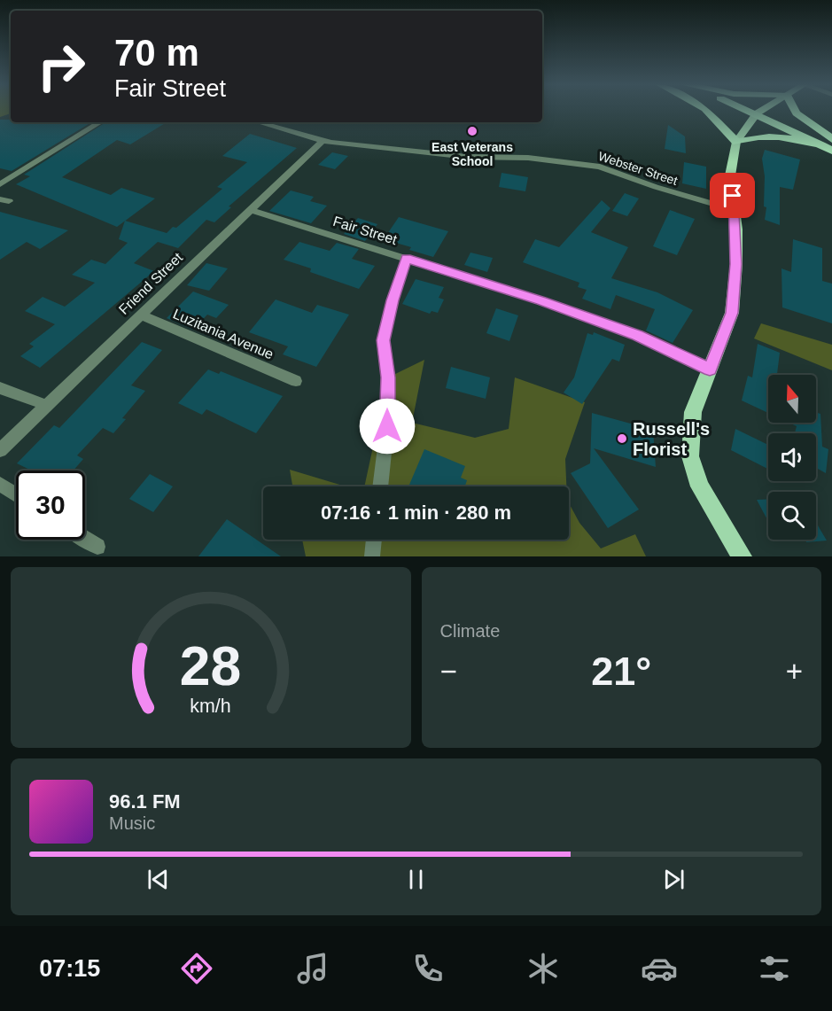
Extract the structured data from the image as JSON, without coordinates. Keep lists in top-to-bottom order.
{
  "streets": {
    "street": [
      "Webster Street",
      "Fair Street",
      "Friend Street",
      "Luzitania Avenue"
    ]
  },
  "crossings": [
    ["Webster Street", "Friend Street"],
    ["Fair Street", "Friend Street"],
    ["Friend Street", "Luzitania Avenue"]
  ],
  "places": ["East Veterans School", "Russell's Florist"],
  "north": "top",
  "page": {
    "turn": ["70 m", "Fair Street"],
    "limit": "30",
    "trip": "07:16 · 1 min · 280 m",
    "tile": "Climate",
    "heat": ["−", "21°", "+"],
    "song": ["96.1 FM", "Music"],
    "tabs": "07:15",
    "gauge": ["28", "km/h"]
  }
}
